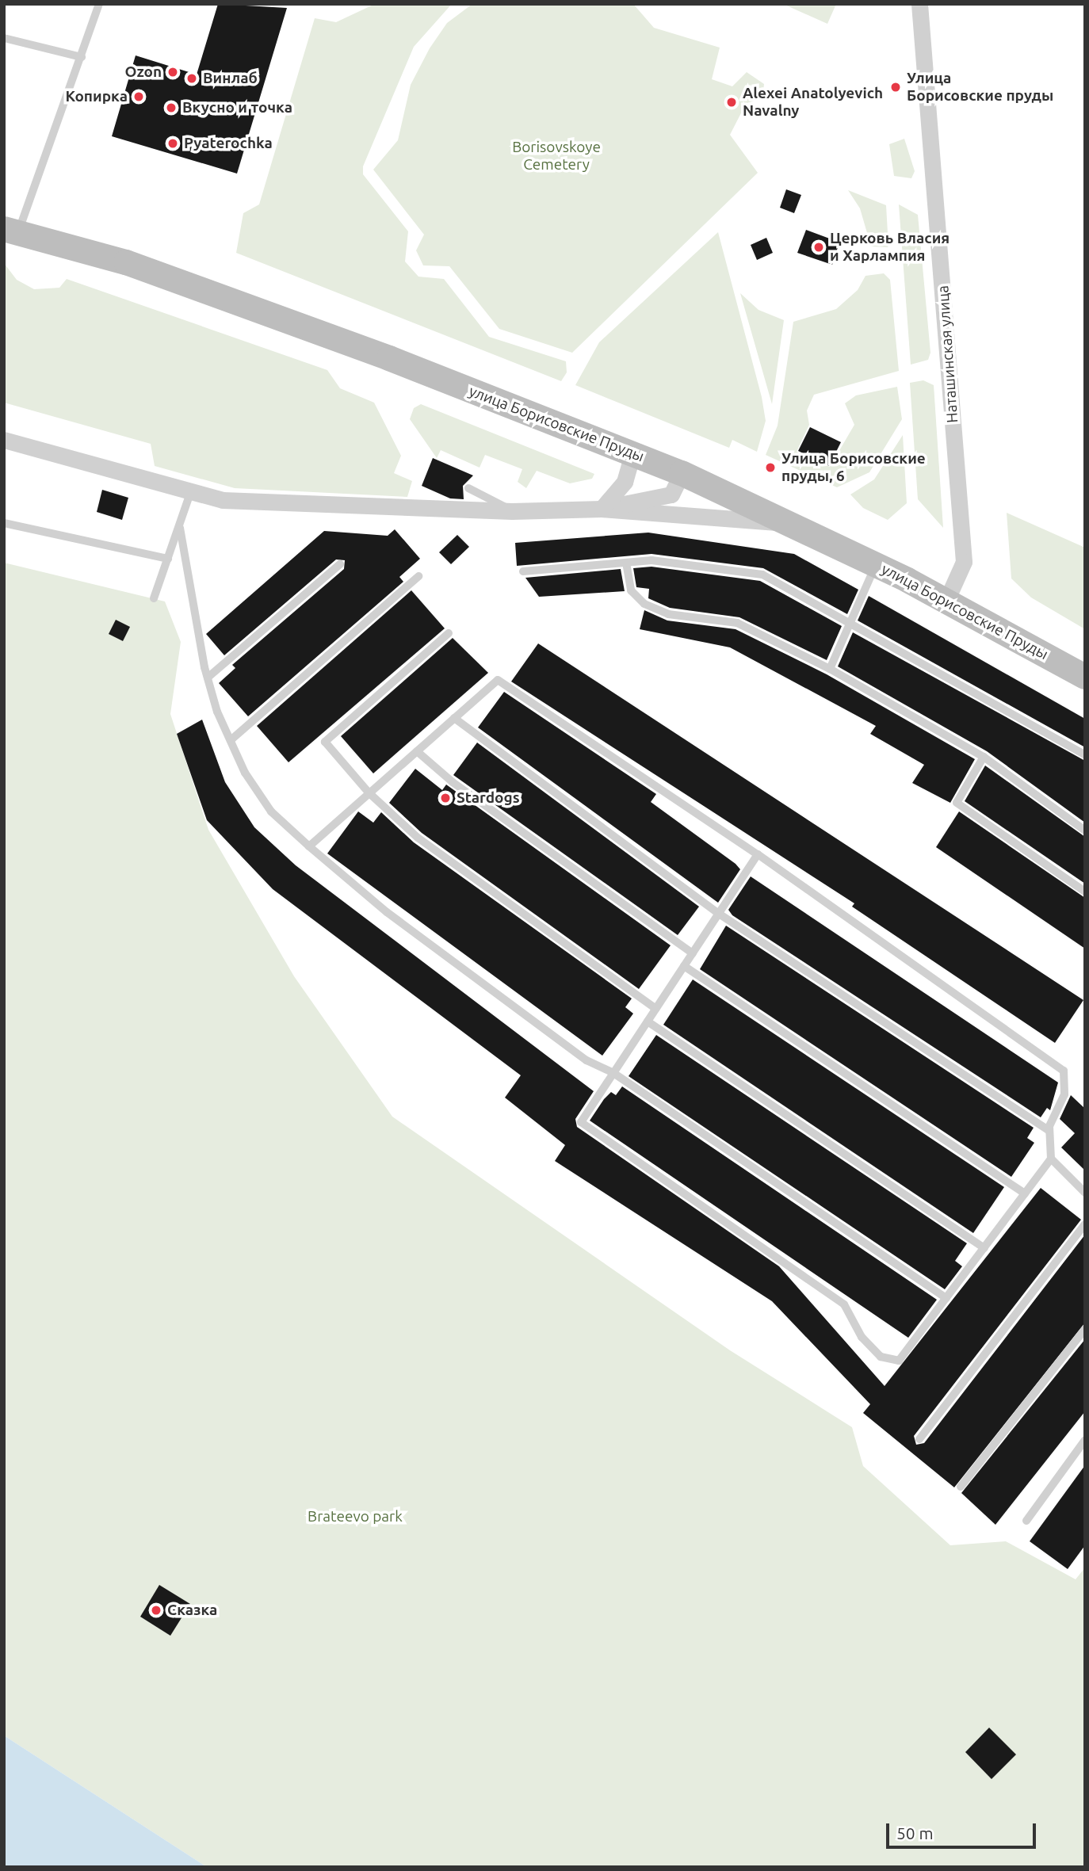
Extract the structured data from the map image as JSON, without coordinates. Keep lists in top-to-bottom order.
{
  "streets": {
    "main road": ["улица Борисовские Пруды"],
    "street": ["Наташинская улица"]
  },
  "crossings": [
    ["Наташинская улица", "улица Борисовские Пруды"]
  ],
  "parks": ["Borisovskoye Cemetery", "Brateevo park"],
  "places": [
    "Ozon",
    "Винлаб",
    "Улица Борисовские пруды",
    "Копирка",
    "Alexei Anatolyevich Navalny",
    "Вкусно и точка",
    "Pyaterochka",
    "Церковь Власия и Харлампия",
    "Улица Борисовские пруды, 6",
    "Stardogs",
    "Сказка"
  ],
  "scale_bar": "50 m"
}
